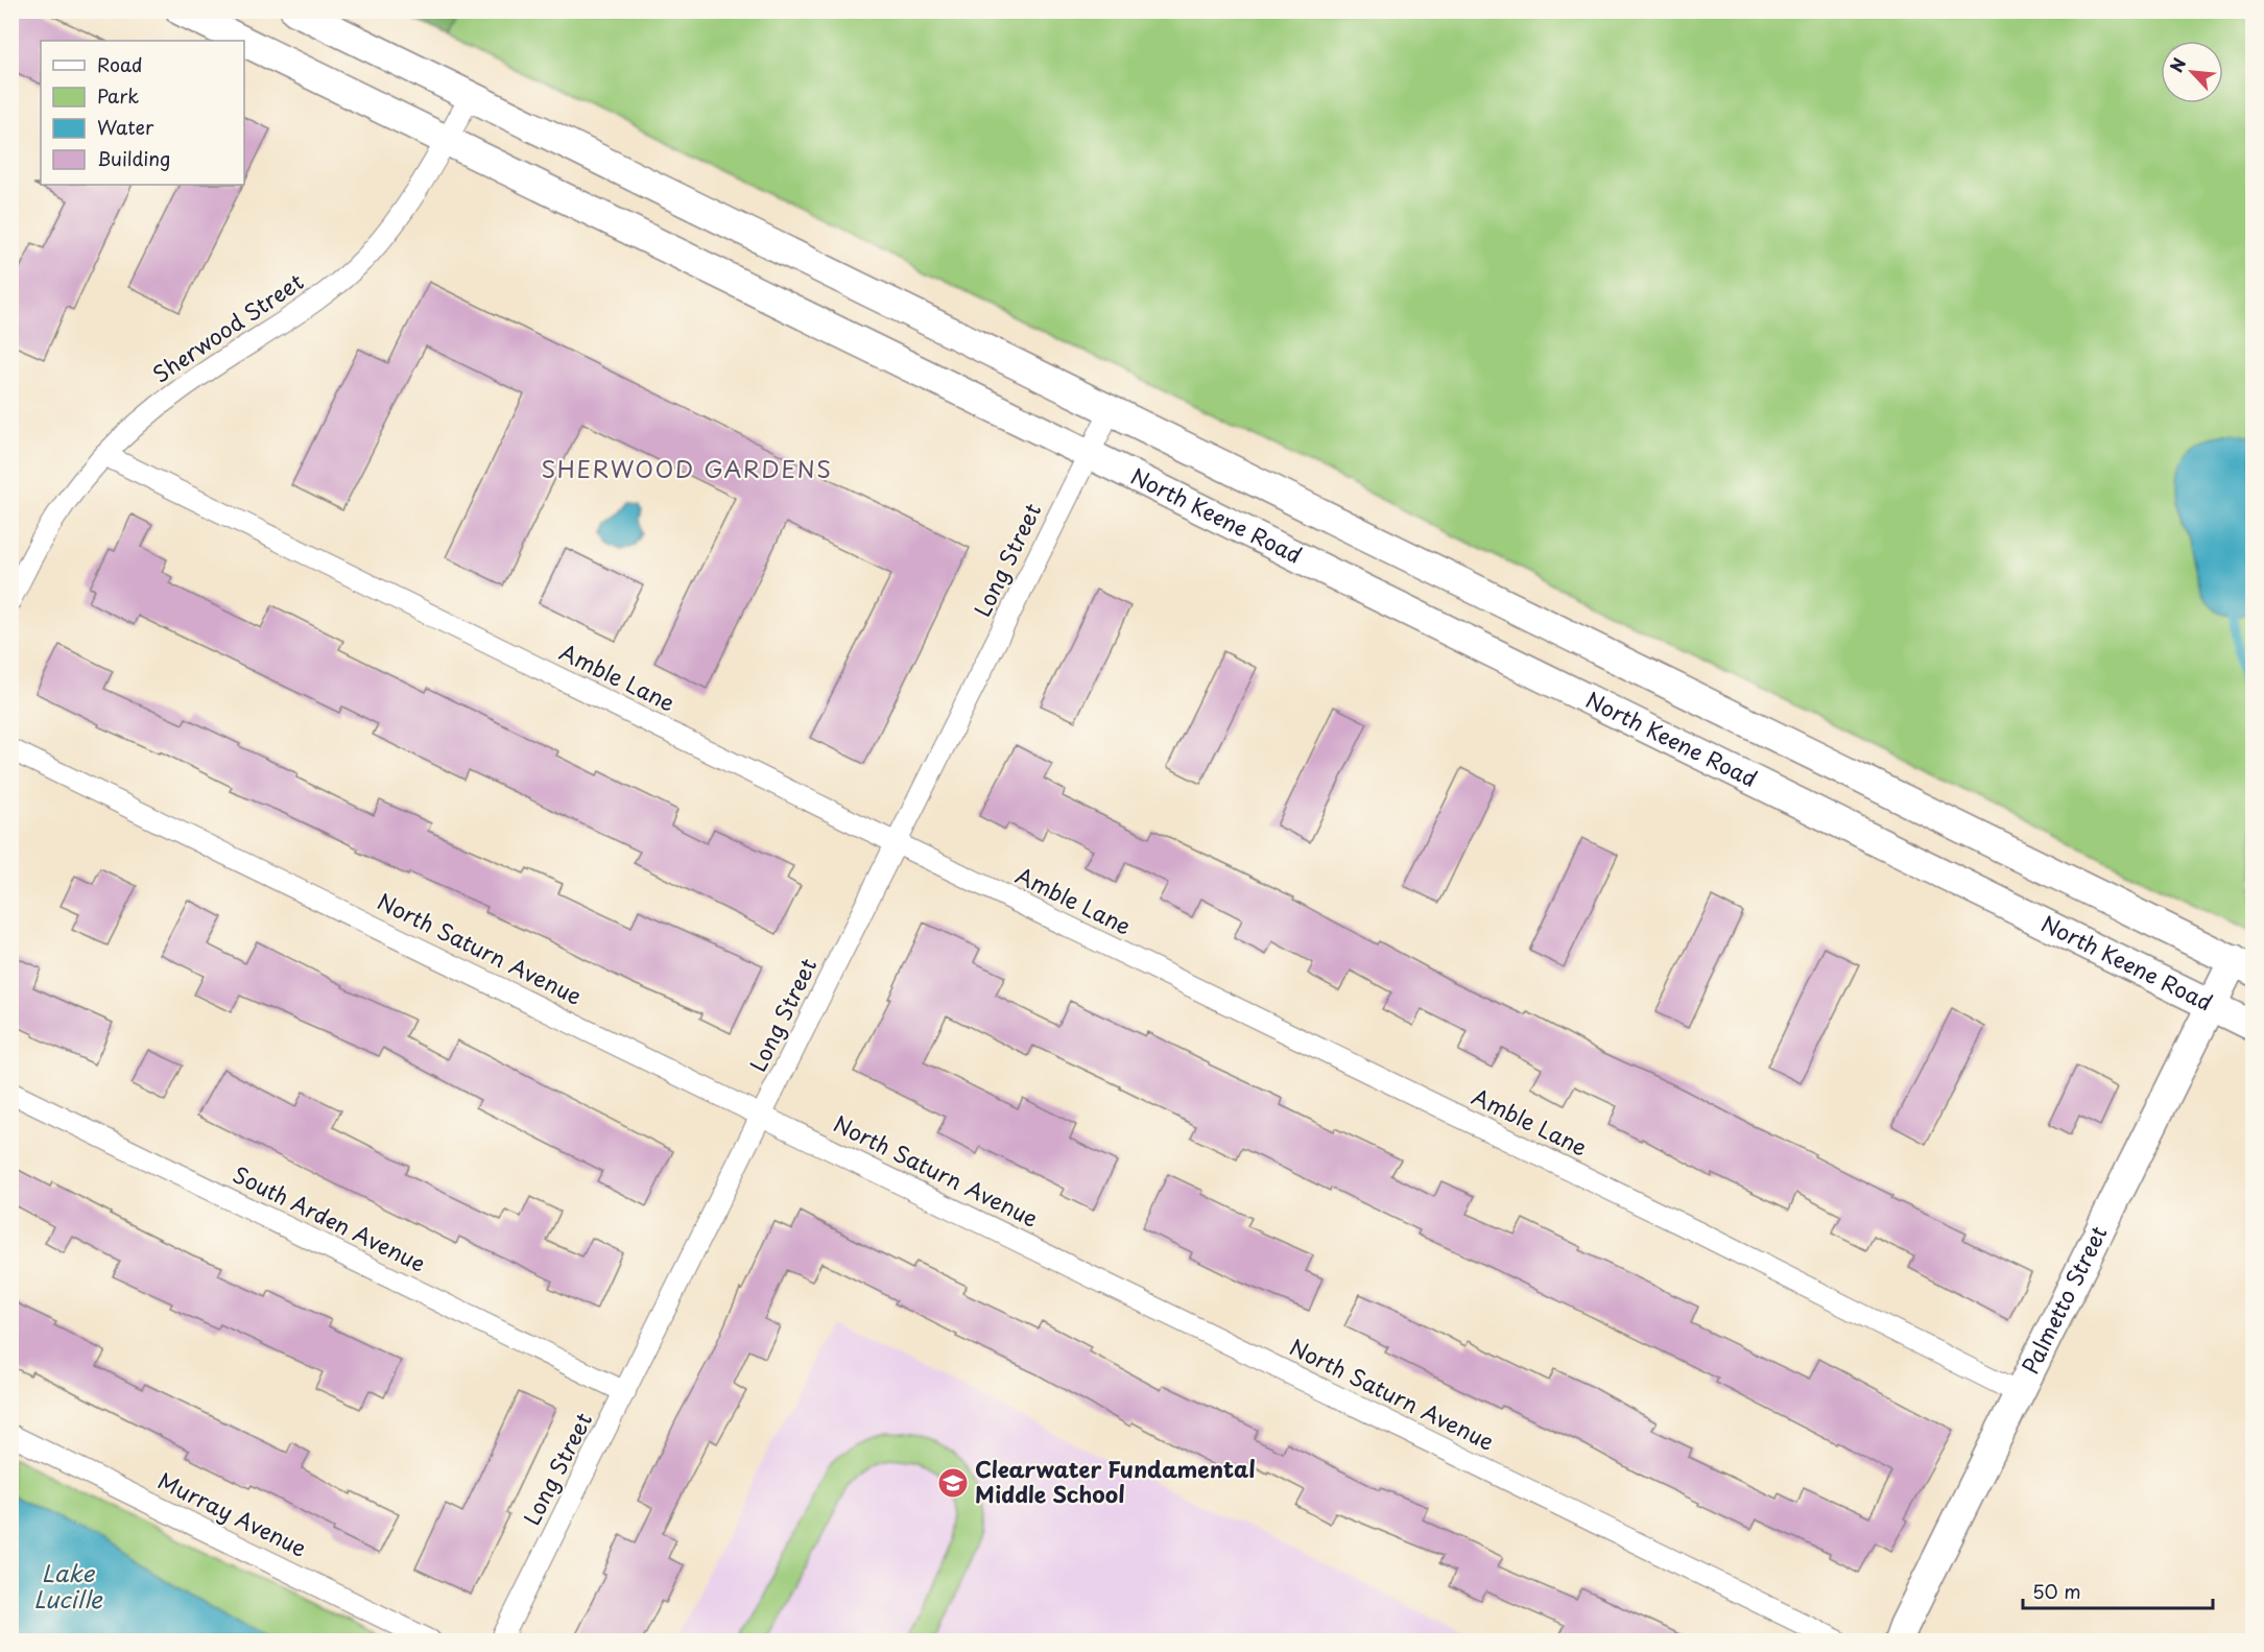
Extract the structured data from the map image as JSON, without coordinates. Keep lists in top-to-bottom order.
{
  "streets": {
    "main road": ["North Keene Road", "Palmetto Street"],
    "street": [
      "Sherwood Street",
      "Long Street",
      "Amble Lane",
      "North Saturn Avenue",
      "South Arden Avenue",
      "Murray Avenue"
    ]
  },
  "crossings": [
    ["Sherwood Street", "North Keene Road"],
    ["Sherwood Street", "Amble Lane"],
    ["North Keene Road", "Long Street"],
    ["North Keene Road", "Palmetto Street"],
    ["Long Street", "Amble Lane"],
    ["Long Street", "North Saturn Avenue"],
    ["Long Street", "South Arden Avenue"],
    ["Amble Lane", "Palmetto Street"]
  ],
  "districts": ["SHERWOOD GARDENS"],
  "water": ["Lake Lucille"],
  "places": {
    "school or university": ["Clearwater Fundamental Middle School"]
  },
  "legend": [
    "Road",
    "Park",
    "Water",
    "Building"
  ],
  "scale_bar": "50 m",
  "north": "top left"
}
